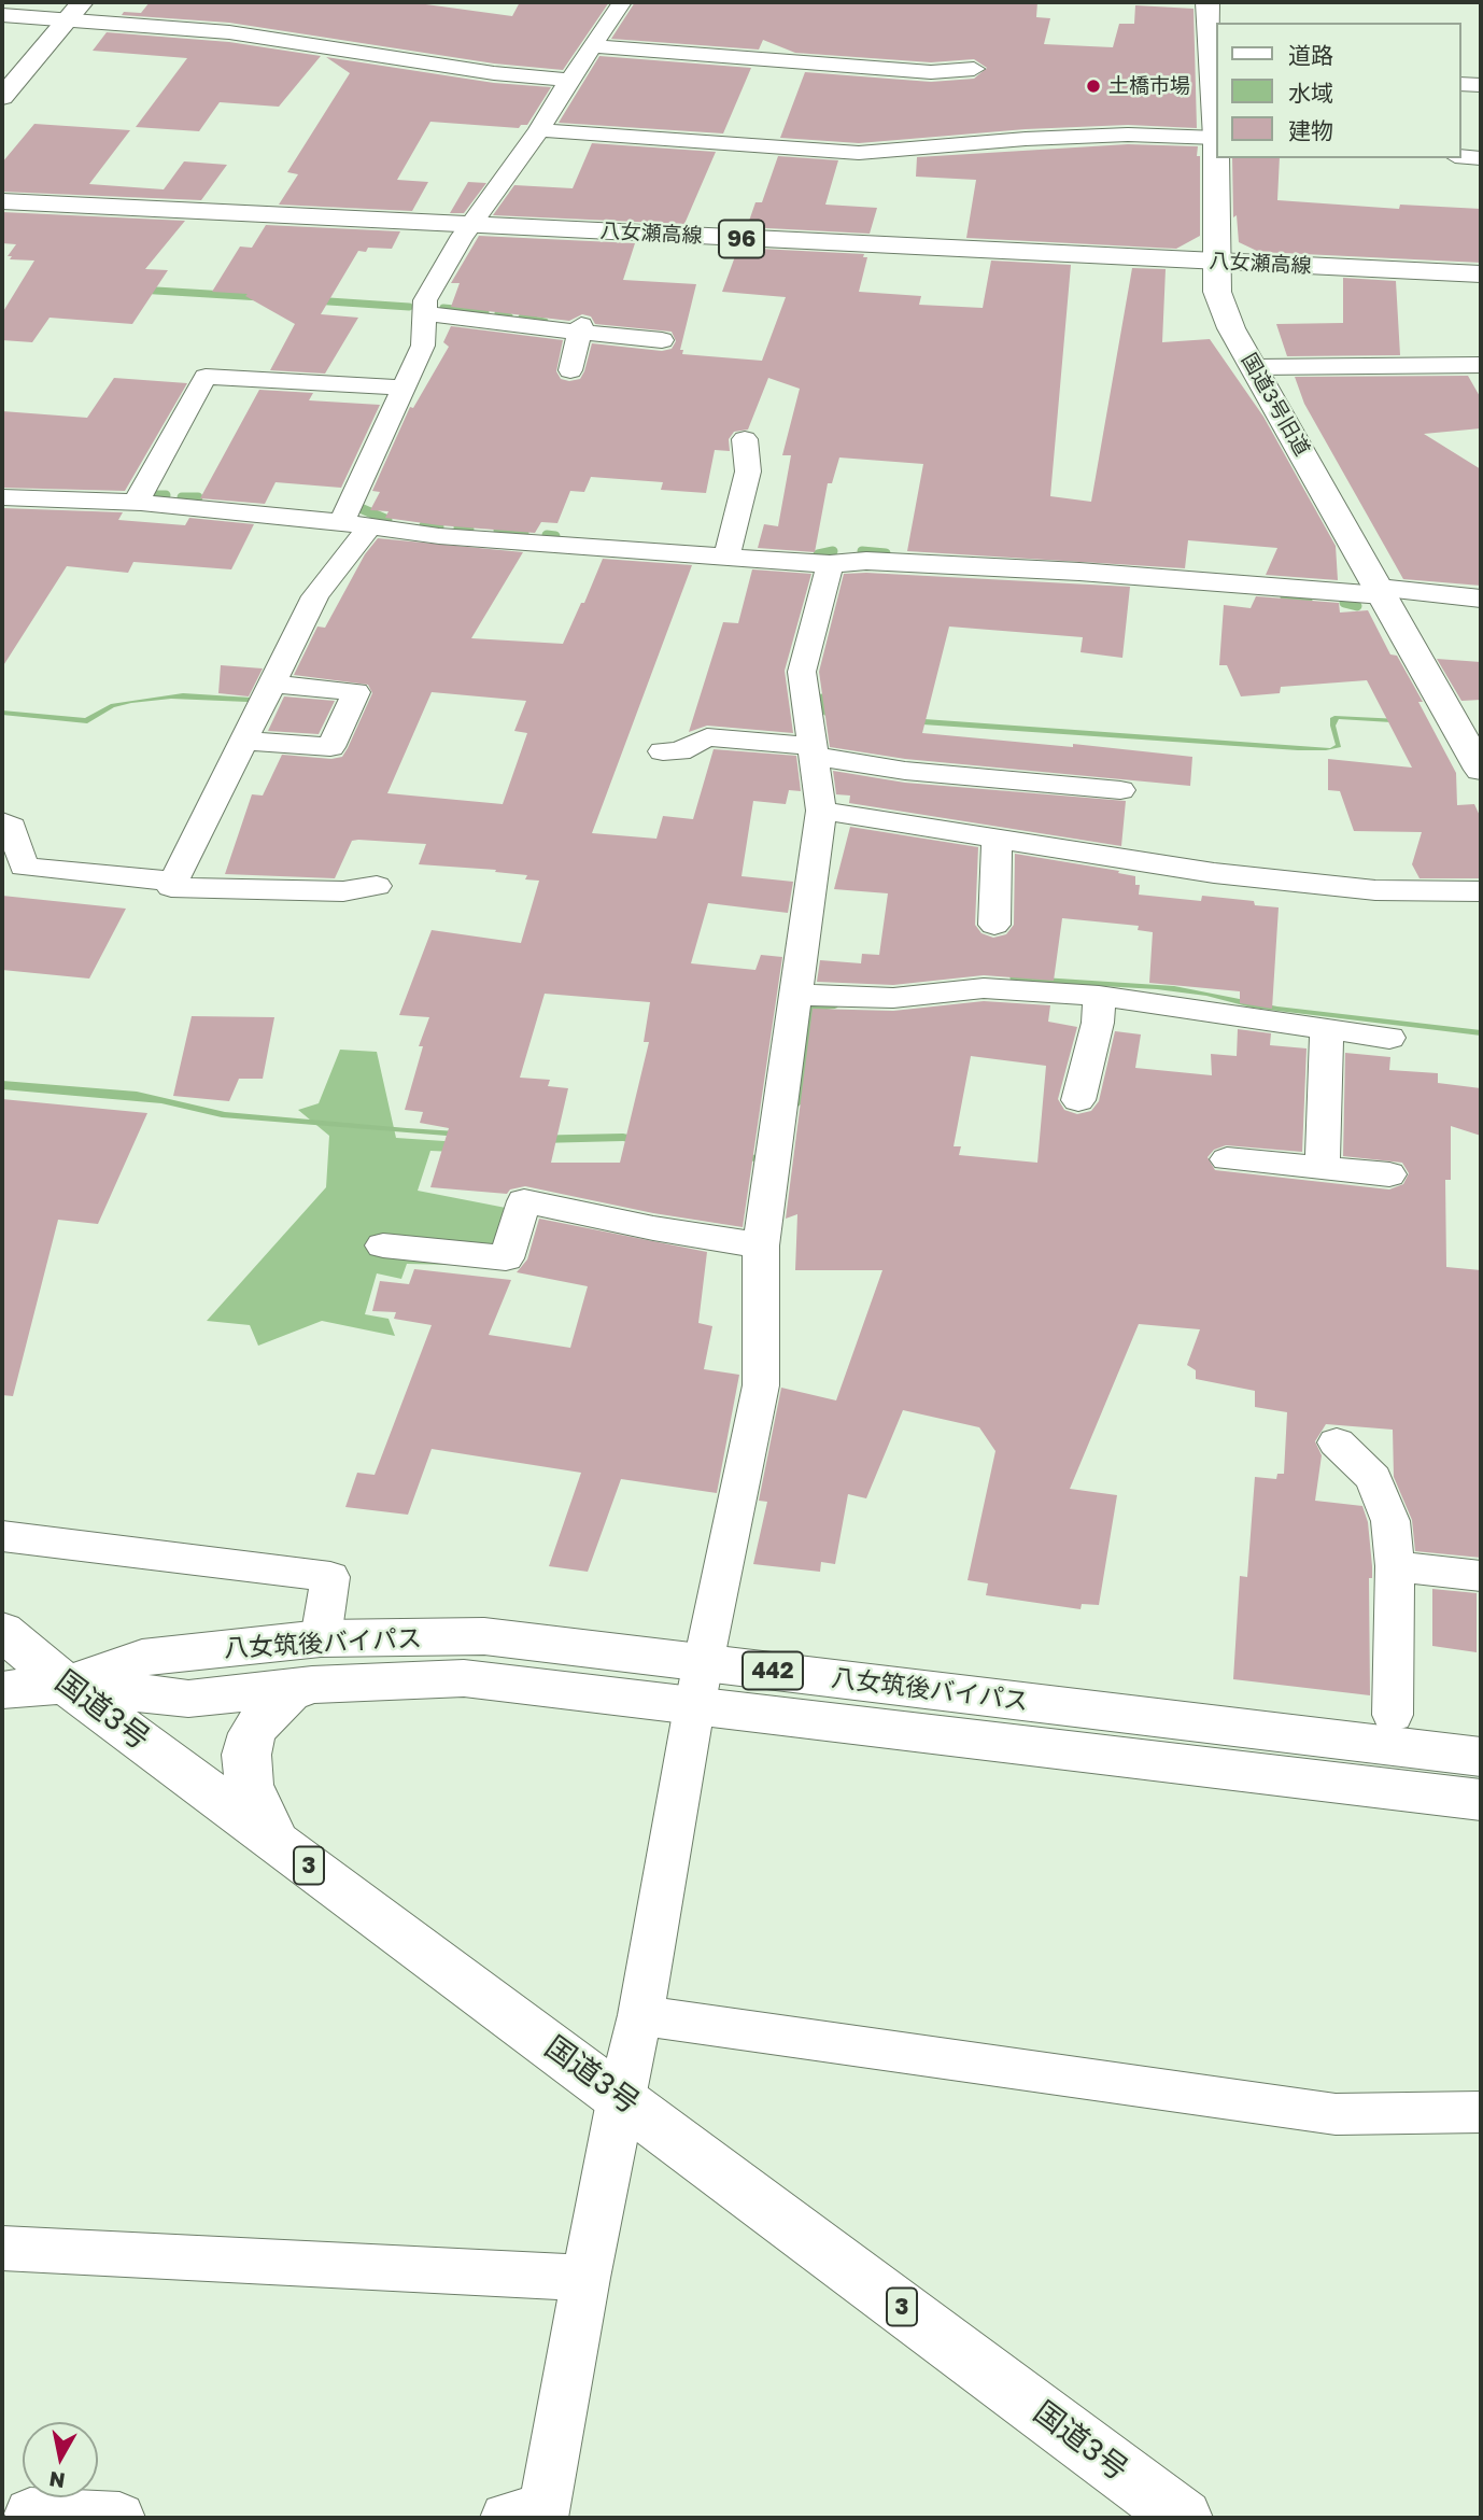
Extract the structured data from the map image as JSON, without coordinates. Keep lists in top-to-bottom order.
{
  "streets": {
    "main road": [
      "八女瀬高線",
      "96",
      "国道3号旧道",
      "八女筑後バイパス",
      "442",
      "国道3号",
      "3"
    ]
  },
  "crossings": [
    ["八女瀬高線", "国道3号旧道"],
    ["八女筑後バイパス", "国道3号"]
  ],
  "places": ["土橋市場"],
  "legend": ["道路", "水域", "建物"],
  "north": "bottom"
}
